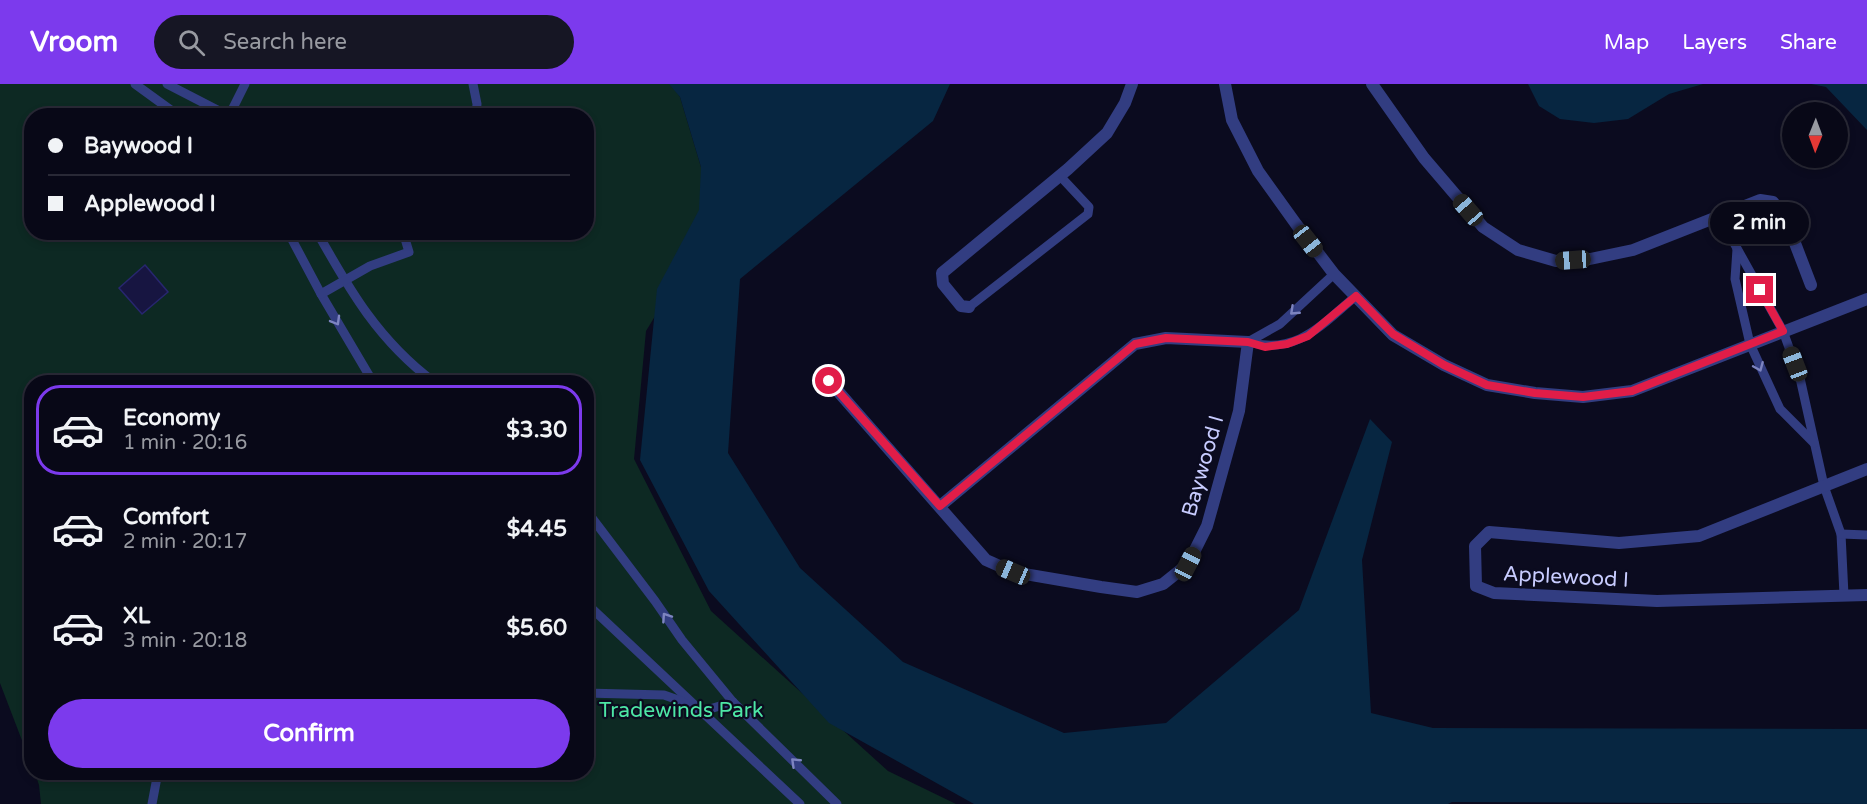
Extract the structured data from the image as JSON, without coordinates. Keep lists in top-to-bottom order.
{
  "streets": {
    "street": ["Baywood I", "Applewood I"]
  },
  "parks": ["Tradewinds Park"],
  "north": "bottom",
  "page": {
    "header": "Vroom",
    "search": "Search here",
    "nav": ["Map", "Layers", "Share"],
    "banner": ["Baywood I", "Applewood I"],
    "bubble": "2 min",
    "list": [
      {
        "name": "Economy",
        "note": "1 min · 20:16",
        "value": "$3.30"
      },
      {
        "name": "Comfort",
        "note": "2 min · 20:17",
        "value": "$4.45"
      },
      {
        "name": "XL",
        "note": "3 min · 20:18",
        "value": "$5.60"
      }
    ],
    "buttons": "Confirm"
  }
}
